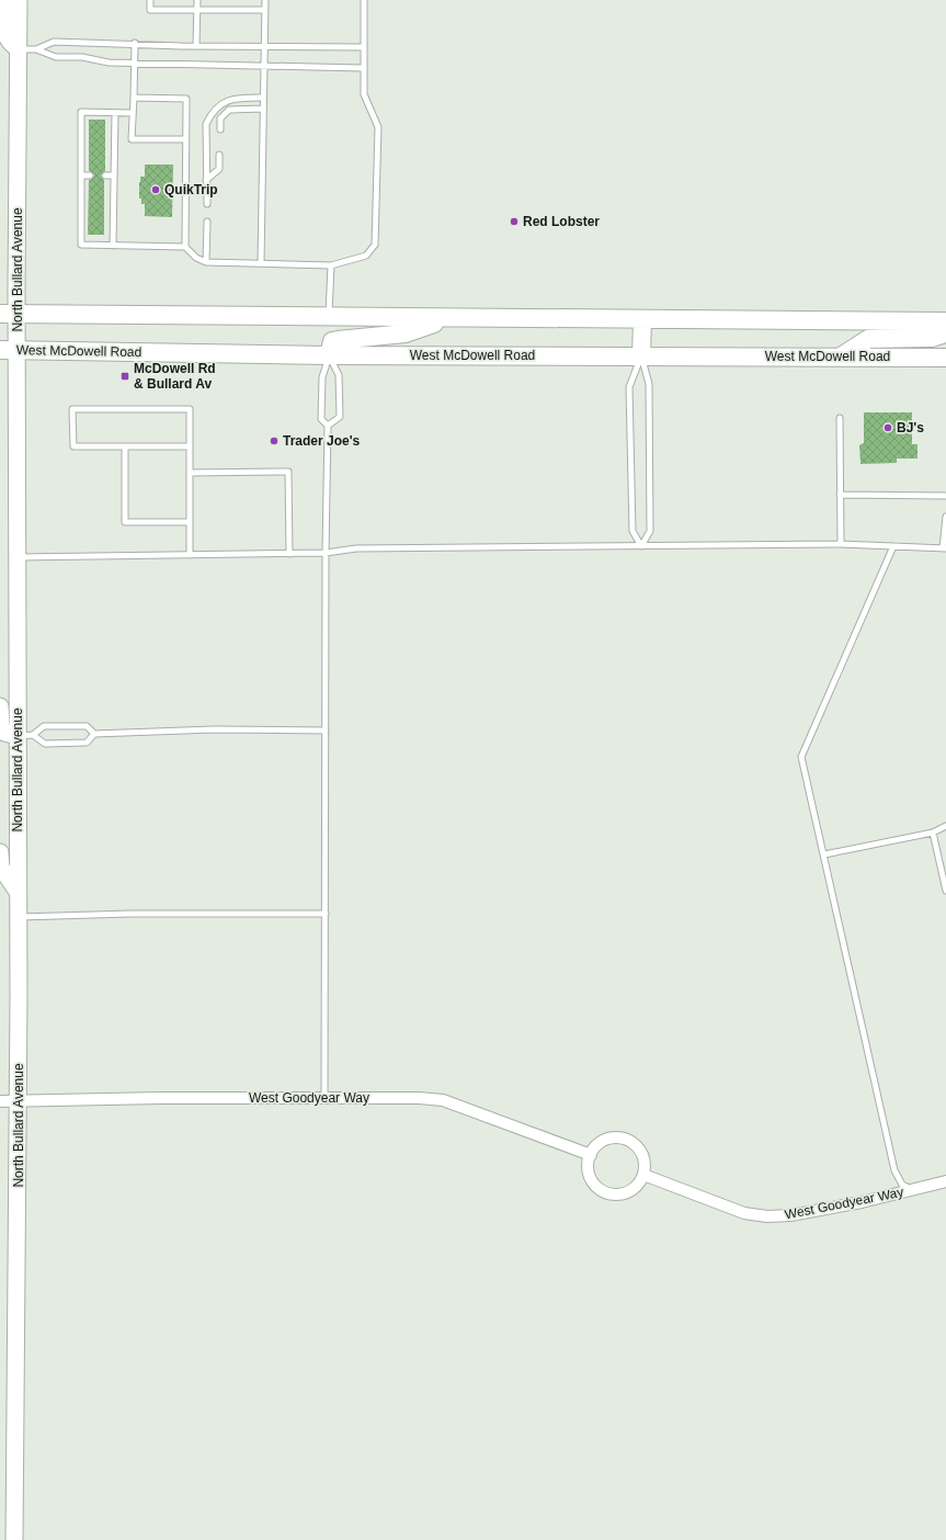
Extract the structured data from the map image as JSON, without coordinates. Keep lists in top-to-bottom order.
{
  "streets": {
    "main road": ["North Bullard Avenue", "West McDowell Road"],
    "street": ["West Goodyear Way"]
  },
  "crossings": [
    ["North Bullard Avenue", "West McDowell Road"],
    ["North Bullard Avenue", "West Goodyear Way"]
  ],
  "places": {
    "other": [
      "QuikTrip",
      "Red Lobster",
      "BJ's",
      "Trader Joe's"
    ],
    "transit": ["McDowell Rd & Bullard Av"]
  }
}
